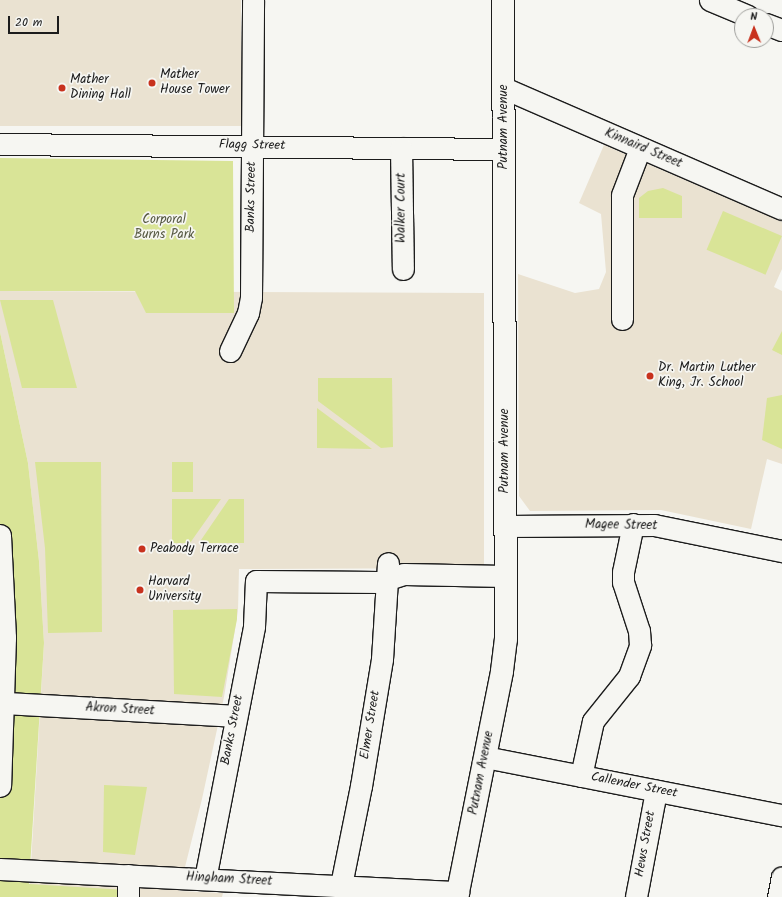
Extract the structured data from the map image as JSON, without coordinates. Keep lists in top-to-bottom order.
{
  "streets": {
    "main road": ["Putnam Avenue"],
    "street": [
      "Flagg Street",
      "Kinnaird Street",
      "Banks Street",
      "Walker Court",
      "Magee Street",
      "Akron Street",
      "Elmer Street",
      "Callender Street",
      "Hews Street",
      "Hingham Street"
    ]
  },
  "crossings": [
    ["Putnam Avenue", "Flagg Street"],
    ["Putnam Avenue", "Kinnaird Street"],
    ["Putnam Avenue", "Magee Street"],
    ["Putnam Avenue", "Callender Street"],
    ["Putnam Avenue", "Hingham Street"],
    ["Flagg Street", "Banks Street"],
    ["Flagg Street", "Walker Court"],
    ["Banks Street", "Akron Street"],
    ["Banks Street", "Elmer Street"],
    ["Banks Street", "Hingham Street"],
    ["Elmer Street", "Hingham Street"],
    ["Callender Street", "Hews Street"]
  ],
  "parks": ["Corporal Burns Park"],
  "places": [
    "Mather House Tower",
    "Mather Dining Hall",
    "Dr. Martin Luther King, Jr. School",
    "Peabody Terrace",
    "Harvard University"
  ],
  "scale_bar": "20 m",
  "north": "top"
}
